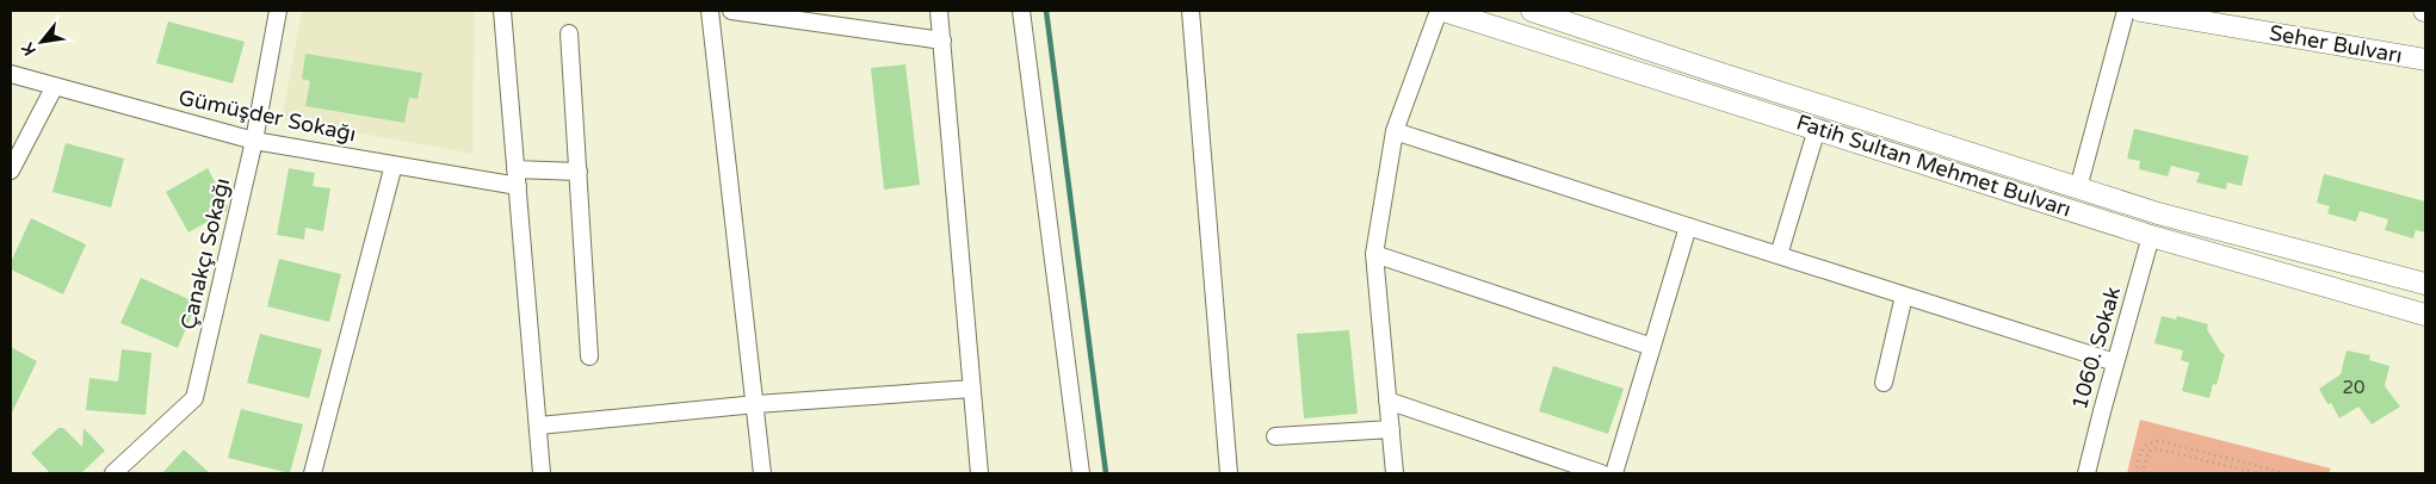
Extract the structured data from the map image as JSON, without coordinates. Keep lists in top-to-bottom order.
{
  "streets": {
    "main road": ["Seher Bulvarı", "Fatih Sultan Mehmet Bulvarı"],
    "street": ["Gümüşder Sokağı", "Çanakçı Sokağı", "1060. Sokak"]
  },
  "crossings": [
    ["Gümüşder Sokağı", "Çanakçı Sokağı"],
    ["Fatih Sultan Mehmet Bulvarı", "1060. Sokak"]
  ],
  "house_numbers": ["20"],
  "north": "bottom left"
}
